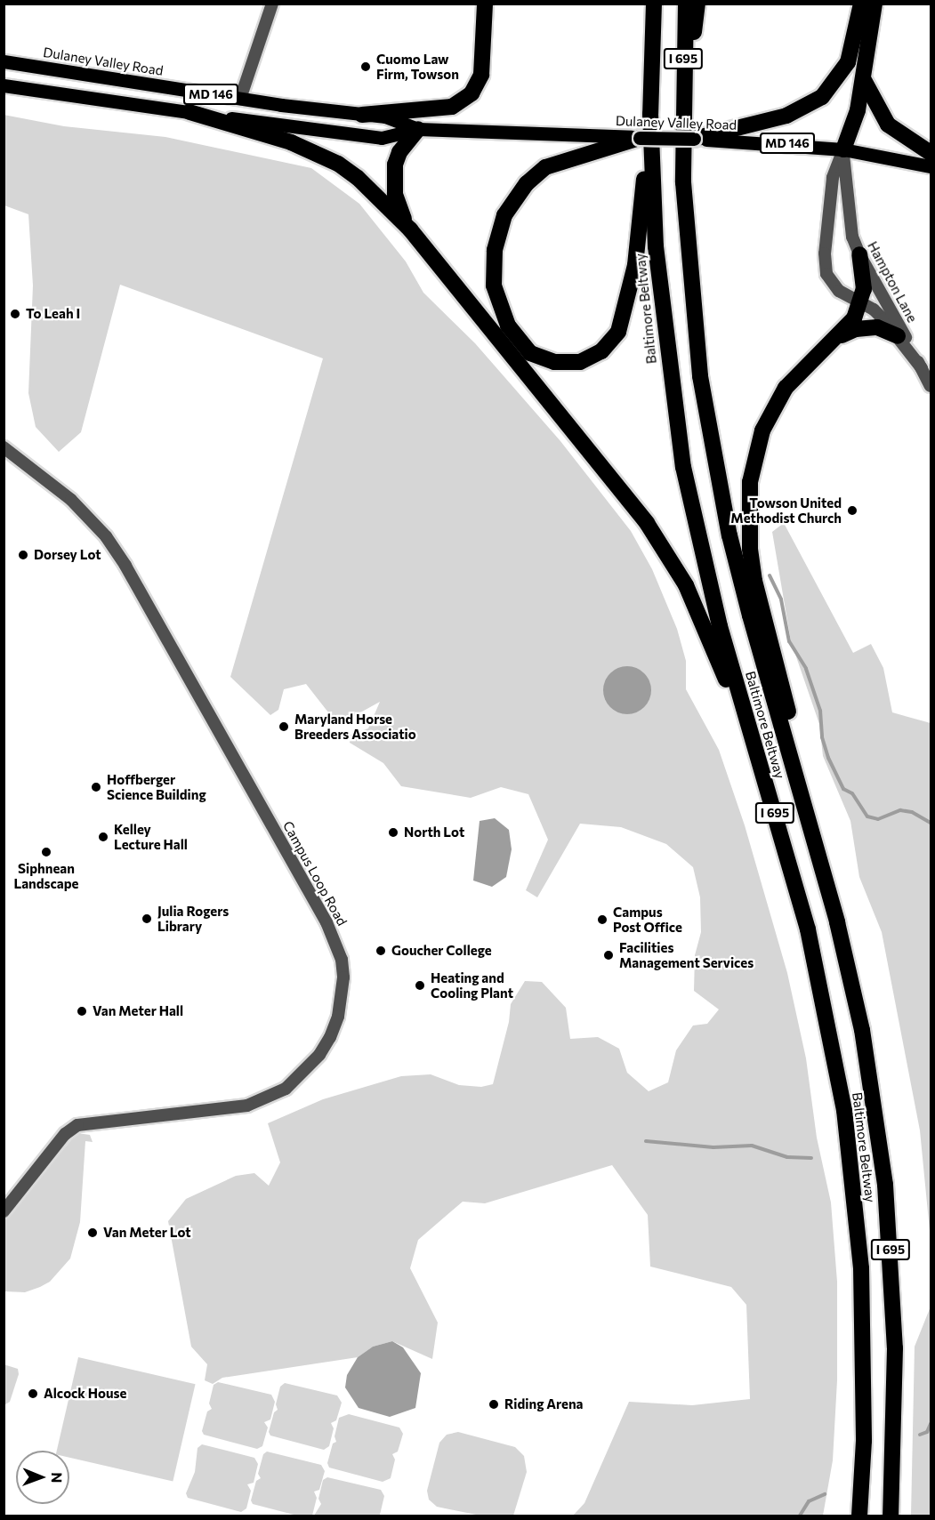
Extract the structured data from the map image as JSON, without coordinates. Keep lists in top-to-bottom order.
{
  "streets": {
    "highway": ["I 695", "Baltimore Beltway"],
    "main road": ["Dulaney Valley Road", "MD 146"],
    "street": ["Hampton Lane", "Campus Loop Road"]
  },
  "crossings": [
    ["Dulaney Valley Road", "Hampton Lane"]
  ],
  "places": [
    "Cuomo Law Firm, Towson",
    "To Leah I",
    "Towson United Methodist Church",
    "Dorsey Lot",
    "Maryland Horse Breeders Associatio",
    "Hoffberger Science Building",
    "North Lot",
    "Kelley Lecture Hall",
    "Siphnean Landscape",
    "Julia Rogers Library",
    "Campus Post Office",
    "Goucher College",
    "Facilities Management Services",
    "Heating and Cooling Plant",
    "Van Meter Hall",
    "Van Meter Lot",
    "Alcock House",
    "Riding Arena"
  ],
  "north": "right"
}
